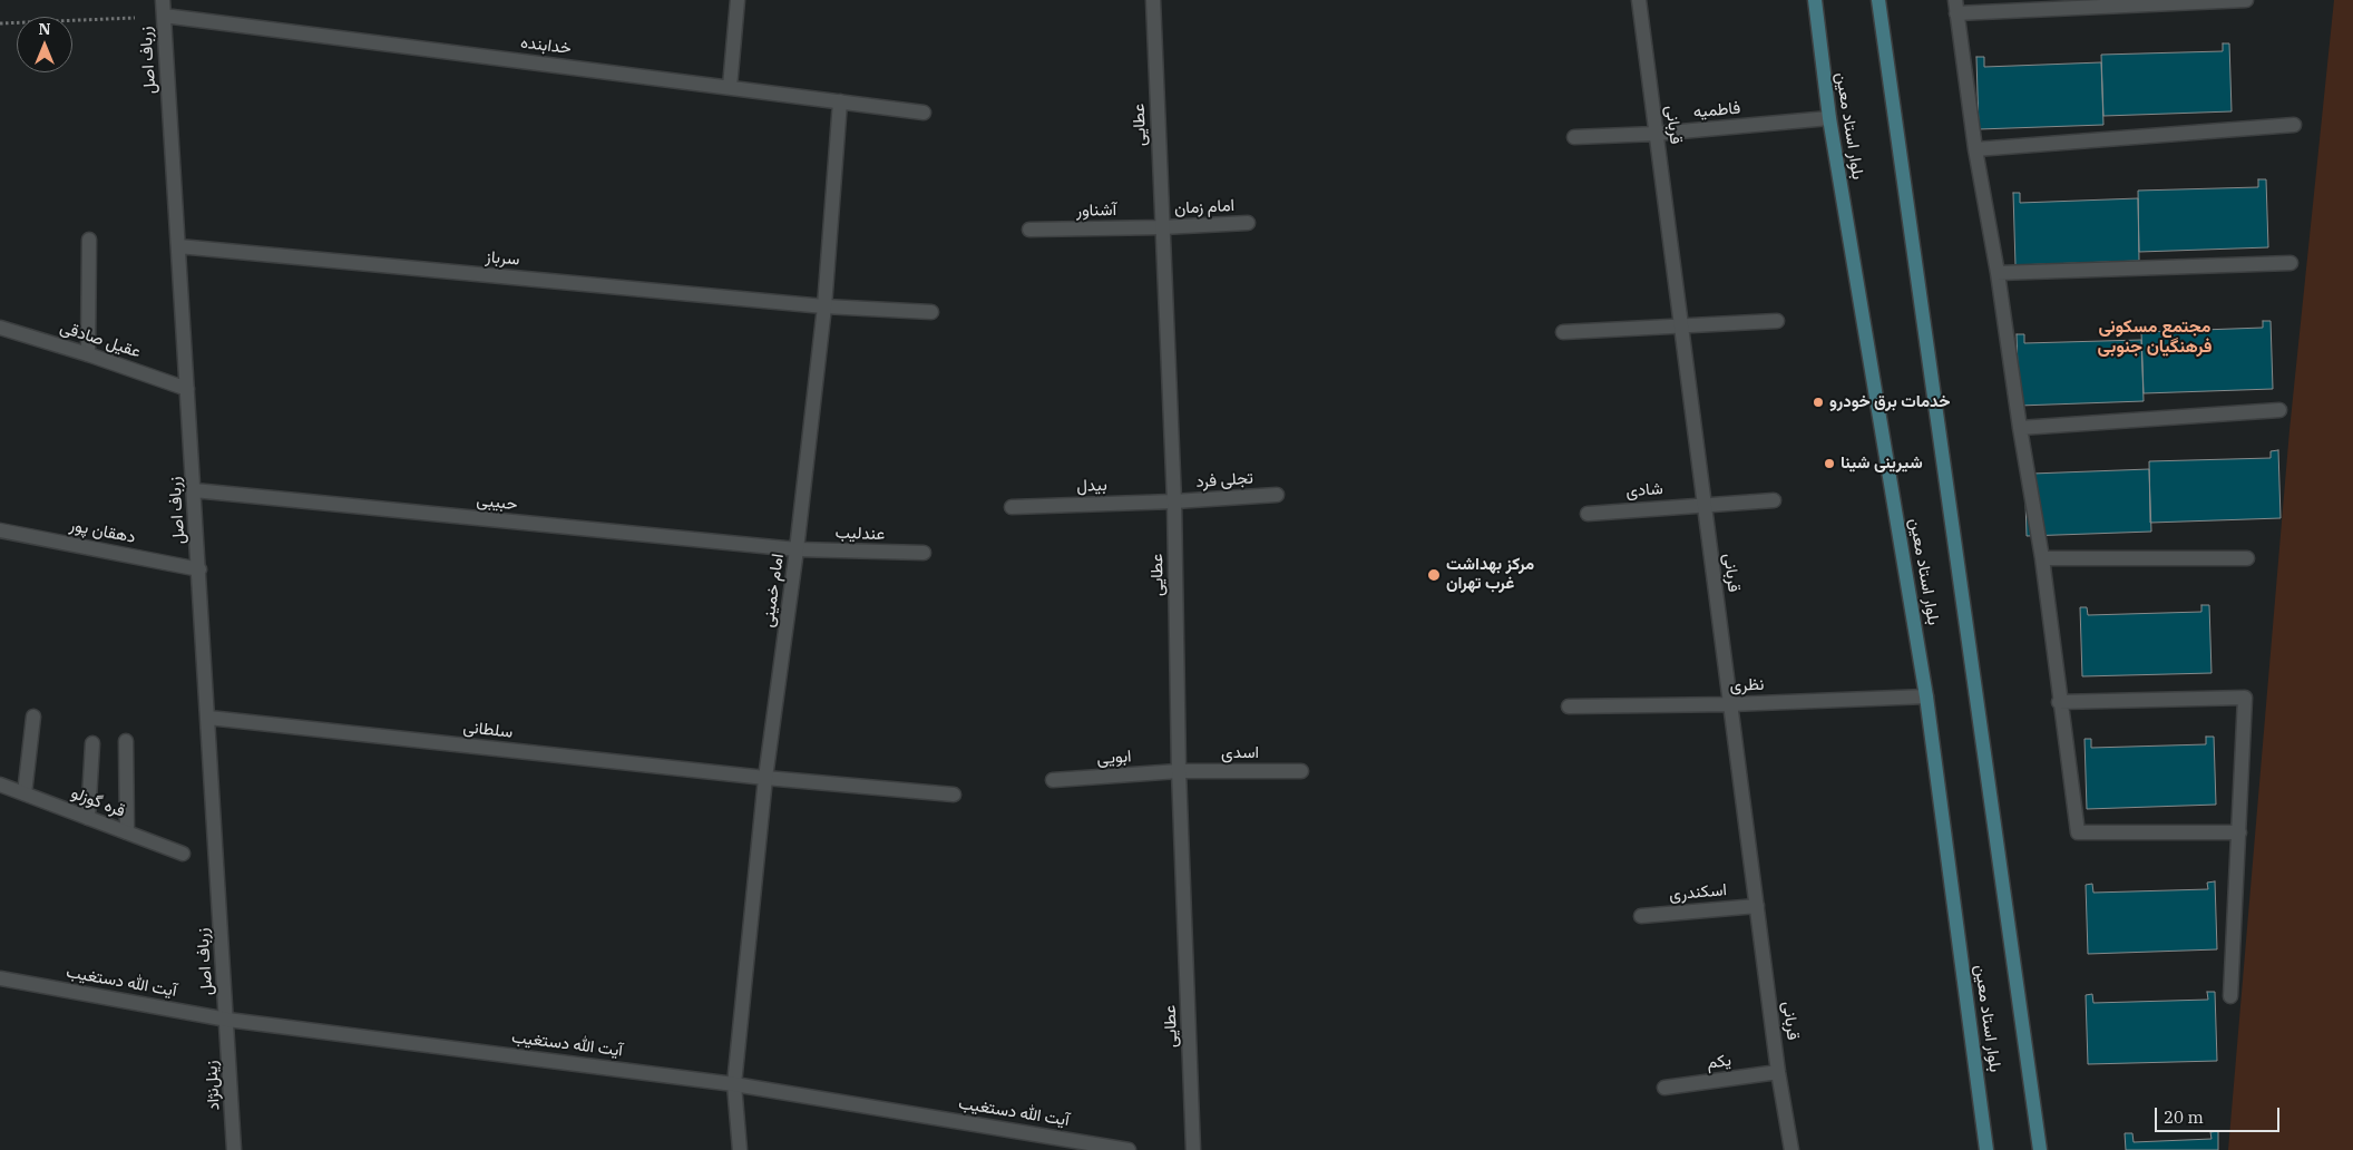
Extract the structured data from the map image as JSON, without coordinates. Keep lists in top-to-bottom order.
{
  "streets": {
    "main road": ["بلوار استاد معین"],
    "street": [
      "خدابنده",
      "زرباف اصل",
      "فاطمیه",
      "عطایی",
      "قربانی",
      "امام زمان",
      "آشناور",
      "سرباز",
      "عقیل صادقی",
      "تجلی فرد",
      "بیدل",
      "شادی",
      "حبیبی",
      "دهقان پور",
      "عندلیب",
      "امام خمینی",
      "نظری",
      "سلطانی",
      "اسدی",
      "ابویی",
      "قره گوزلو",
      "اسکندری",
      "آیت الله دستغیب",
      "یکم",
      "زینل‌نژاد"
    ]
  },
  "crossings": [
    ["خدابنده", "زرباف اصل"],
    ["خدابنده", "امام خمینی"],
    ["زرباف اصل", "سرباز"],
    ["زرباف اصل", "عقیل صادقی"],
    ["زرباف اصل", "حبیبی"],
    ["زرباف اصل", "دهقان پور"],
    ["زرباف اصل", "سلطانی"],
    ["زرباف اصل", "آیت الله دستغیب"],
    ["زرباف اصل", "زینل‌نژاد"],
    ["فاطمیه", "قربانی"],
    ["فاطمیه", "بلوار استاد معین"],
    ["عطایی", "امام زمان"],
    ["عطایی", "آشناور"],
    ["عطایی", "تجلی فرد"],
    ["عطایی", "بیدل"],
    ["عطایی", "اسدی"],
    ["عطایی", "ابویی"],
    ["قربانی", "شادی"],
    ["قربانی", "نظری"],
    ["قربانی", "اسکندری"],
    ["قربانی", "یکم"],
    ["بلوار استاد معین", "نظری"],
    ["امام زمان", "آشناور"],
    ["سرباز", "امام خمینی"],
    ["تجلی فرد", "بیدل"],
    ["حبیبی", "عندلیب"],
    ["حبیبی", "امام خمینی"],
    ["عندلیب", "امام خمینی"],
    ["امام خمینی", "سلطانی"],
    ["امام خمینی", "آیت الله دستغیب"],
    ["اسدی", "ابویی"],
    ["آیت الله دستغیب", "زینل‌نژاد"]
  ],
  "districts": ["مجتمع مسکونی فرهنگیان جنوبی"],
  "places": ["خدمات برق خودرو", "شیرینی شینا", "مرکز بهداشت غرب تهران"],
  "scale_bar": "20 m",
  "north": "top"
}
